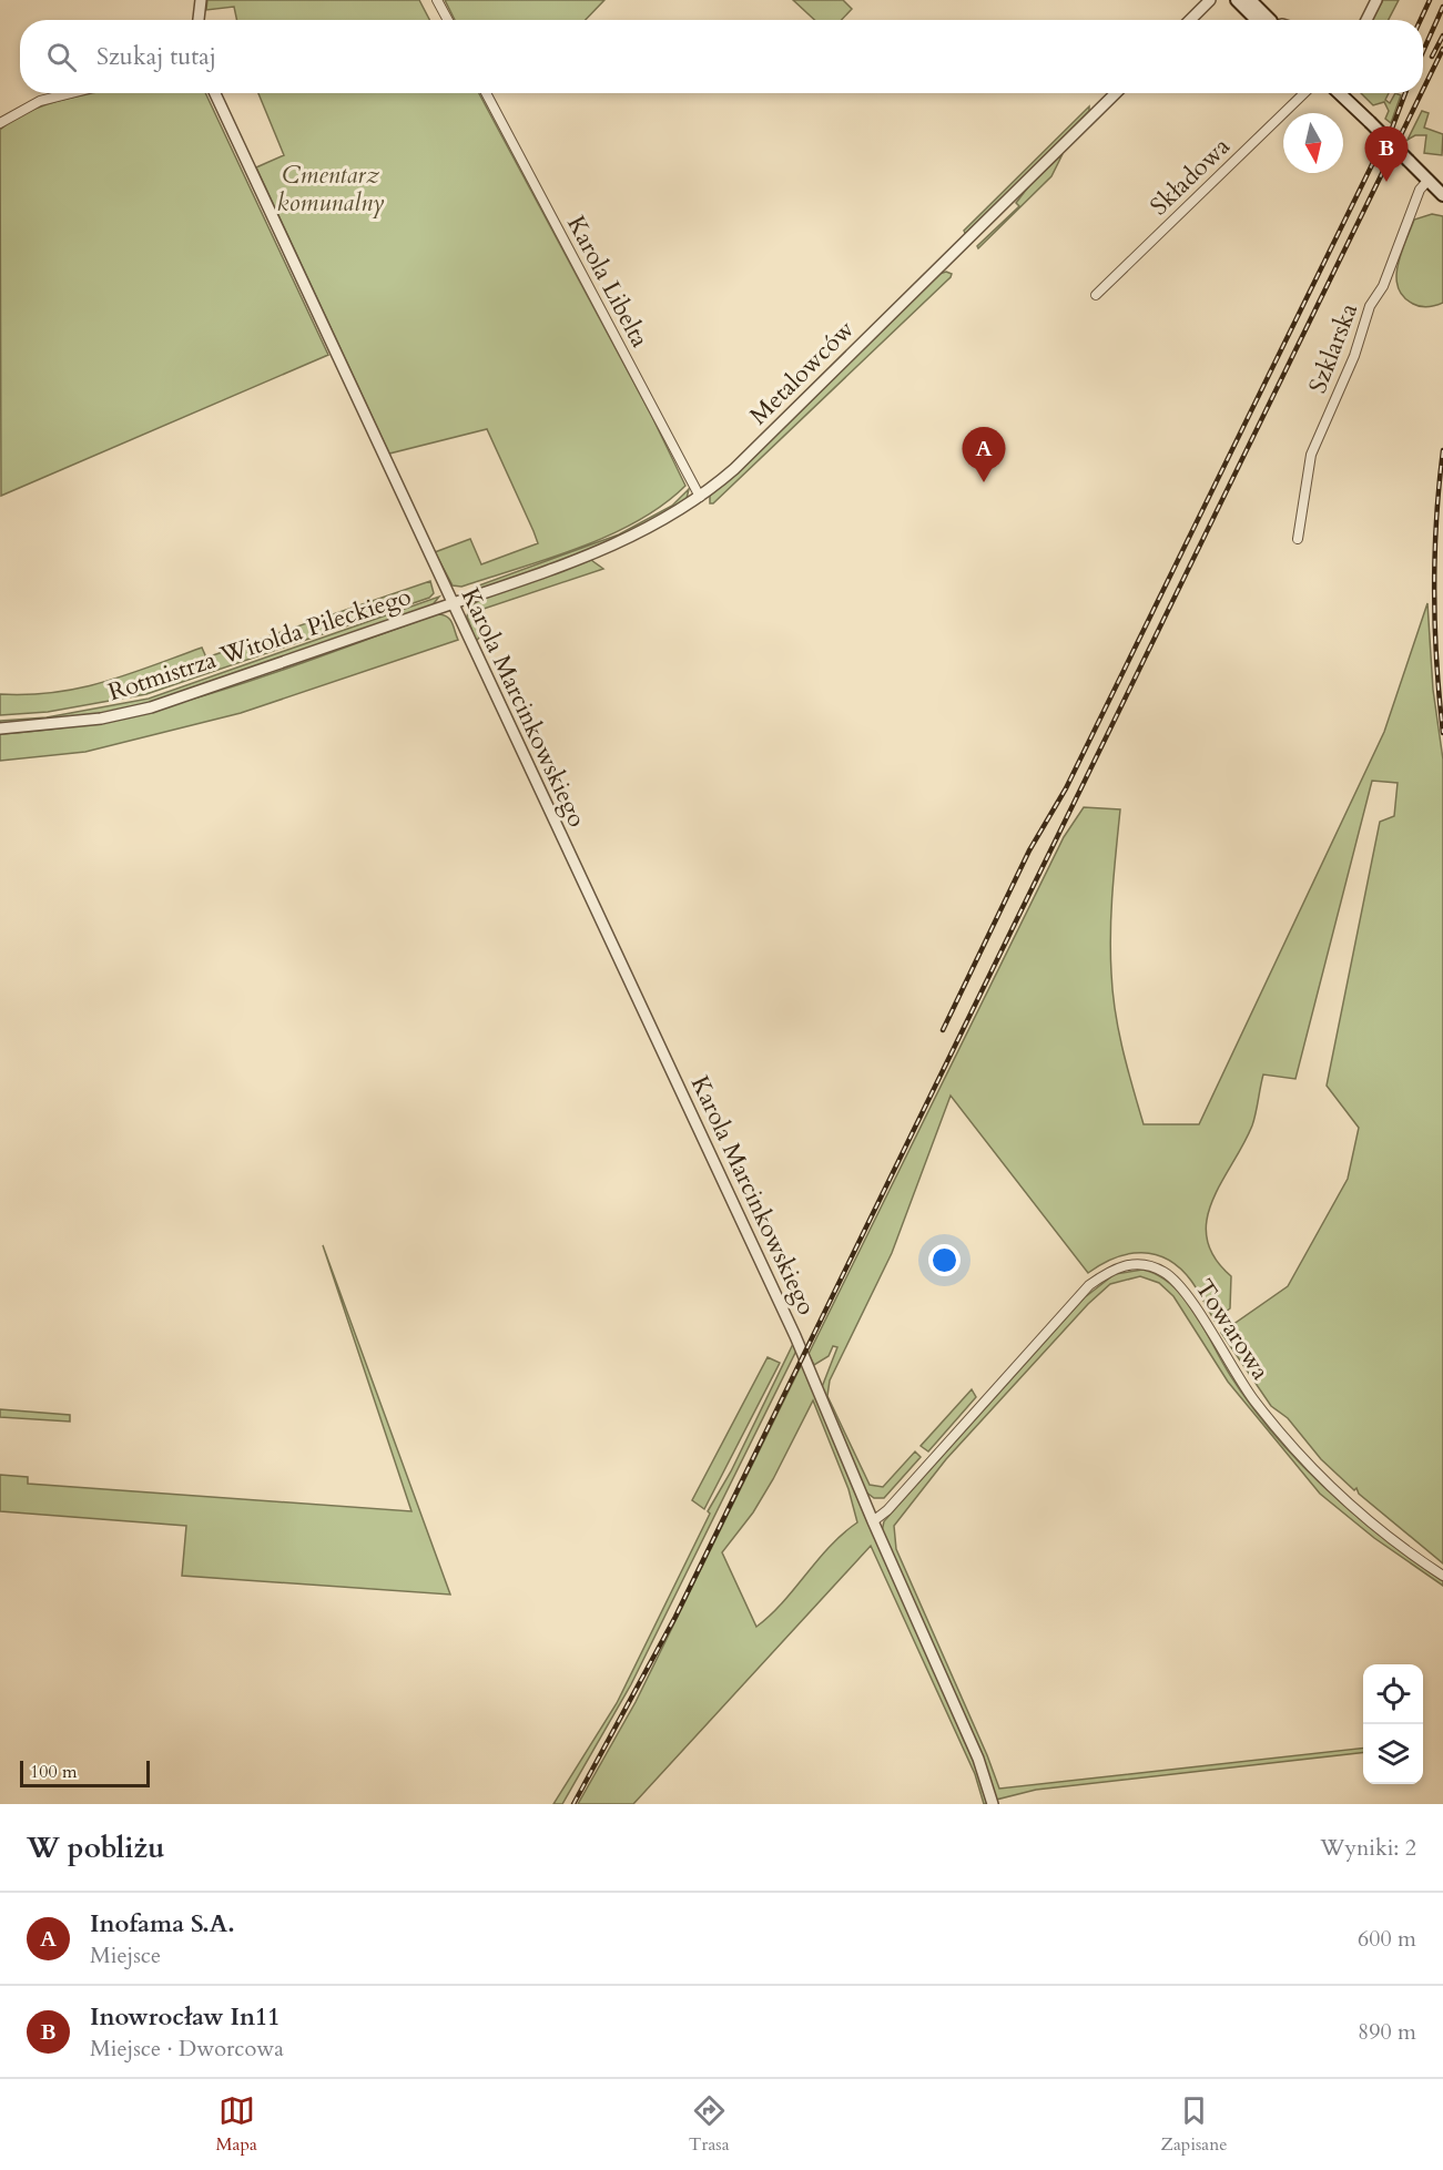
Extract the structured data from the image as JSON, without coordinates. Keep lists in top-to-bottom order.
{
  "streets": {
    "street": [
      "Składowa",
      "Karola Libelta",
      "Szklarska",
      "Metalowców",
      "Rotmistrza Witolda Pileckiego",
      "Karola Marcinkowskiego",
      "Towarowa"
    ]
  },
  "crossings": [
    ["Karola Libelta", "Metalowców"],
    ["Metalowców", "Rotmistrza Witolda Pileckiego"],
    ["Metalowców", "Karola Marcinkowskiego"],
    ["Rotmistrza Witolda Pileckiego", "Karola Marcinkowskiego"],
    ["Karola Marcinkowskiego", "Towarowa"]
  ],
  "parks": ["Cmentarz komunalny"],
  "scale_bar": "100 m",
  "north": "bottom",
  "page": {
    "search": "Szukaj tutaj",
    "pins": ["B", "A"],
    "scale": "100 m",
    "heading": ["W pobliżu", "Wyniki: 2"],
    "list": [
      {
        "mark": "A",
        "name": "Inofama S.A.",
        "note": "Miejsce",
        "value": "600 m"
      },
      {
        "mark": "B",
        "name": "Inowrocław In11",
        "note": "Miejsce · Dworcowa",
        "value": "890 m"
      }
    ],
    "nav": ["Mapa", "Trasa", "Zapisane"]
  }
}
